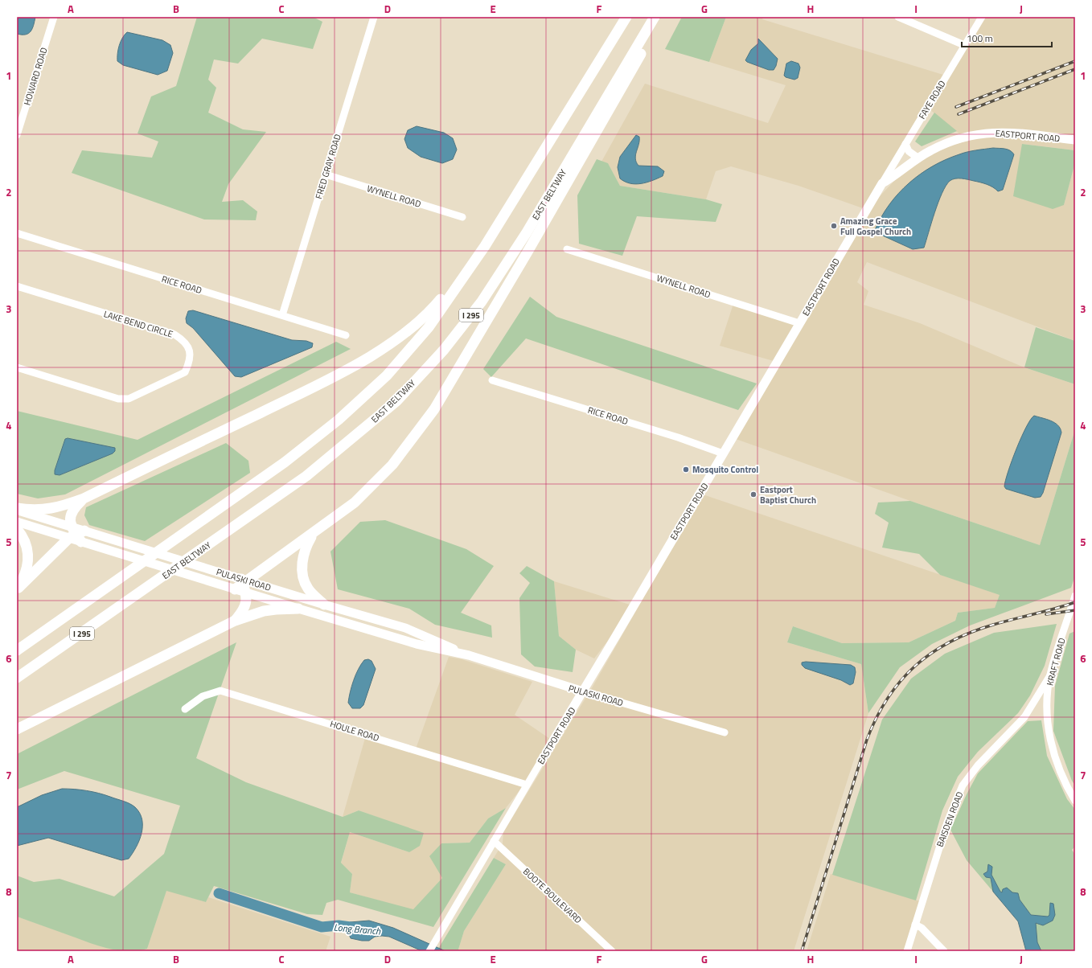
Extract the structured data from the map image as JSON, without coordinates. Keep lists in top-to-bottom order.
{
  "streets": {
    "highway": ["EAST BELTWAY", "I 295"],
    "main road": ["EASTPORT ROAD", "PULASKI ROAD"],
    "street": [
      "HOWARD ROAD",
      "FAYE ROAD",
      "FRED GRAY ROAD",
      "WYNELL ROAD",
      "RICE ROAD",
      "LAKE BEND CIRCLE",
      "KRAFT ROAD",
      "HOULE ROAD",
      "BAISDEN ROAD",
      "BOOTE BOULEVARD"
    ]
  },
  "crossings": [
    ["FAYE ROAD", "EASTPORT ROAD"],
    ["EASTPORT ROAD", "WYNELL ROAD"],
    ["EASTPORT ROAD", "RICE ROAD"],
    ["EASTPORT ROAD", "PULASKI ROAD"],
    ["EASTPORT ROAD", "HOULE ROAD"],
    ["EASTPORT ROAD", "BOOTE BOULEVARD"],
    ["FRED GRAY ROAD", "WYNELL ROAD"],
    ["FRED GRAY ROAD", "RICE ROAD"],
    ["KRAFT ROAD", "BAISDEN ROAD"]
  ],
  "water": ["Long Branch"],
  "places": ["Amazing Grace Full Gospel Church", "Mosquito Control", "Eastport Baptist Church"],
  "scale_bar": "100 m",
  "grid": {
    "columns": [
      "A",
      "B",
      "C",
      "D",
      "E",
      "F",
      "G",
      "H",
      "I",
      "J"
    ],
    "rows": [
      "1",
      "2",
      "3",
      "4",
      "5",
      "6",
      "7",
      "8"
    ]
  }
}
